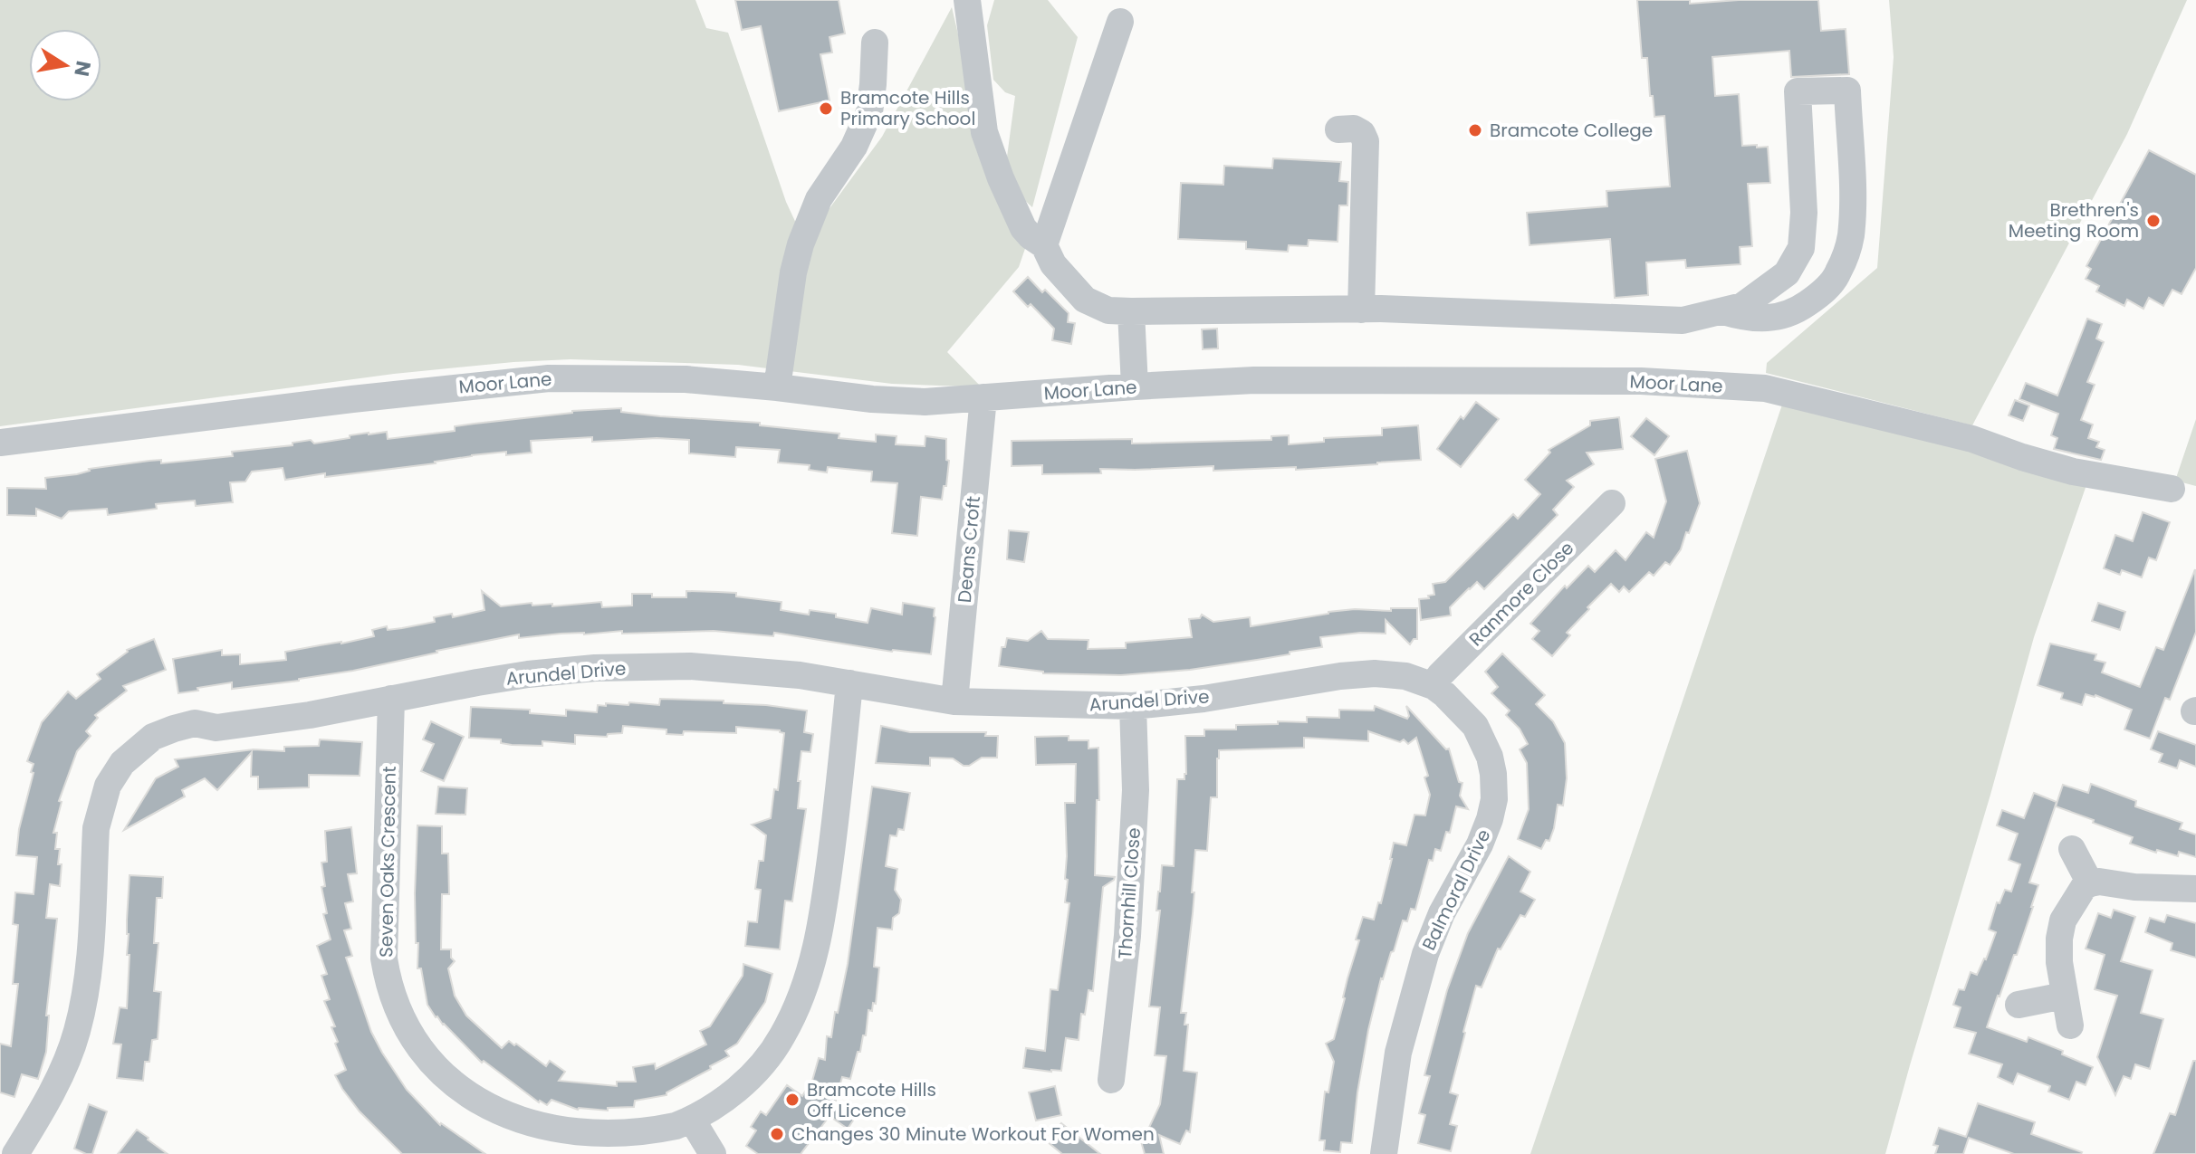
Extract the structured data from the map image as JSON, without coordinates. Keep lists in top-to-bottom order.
{
  "streets": {
    "street": [
      "Moor Lane",
      "Deans Croft",
      "Ranmore Close",
      "Arundel Drive",
      "Seven Oaks Crescent",
      "Balmoral Drive",
      "Thornhill Close"
    ]
  },
  "crossings": [
    ["Moor Lane", "Deans Croft"],
    ["Deans Croft", "Arundel Drive"],
    ["Ranmore Close", "Arundel Drive"],
    ["Ranmore Close", "Balmoral Drive"],
    ["Arundel Drive", "Seven Oaks Crescent"],
    ["Arundel Drive", "Balmoral Drive"],
    ["Arundel Drive", "Thornhill Close"]
  ],
  "places": [
    "Bramcote Hills Primary School",
    "Bramcote College",
    "Brethren's Meeting Room",
    "Bramcote Hills Off Licence",
    "Changes 30 Minute Workout For Women"
  ],
  "north": "right"
}
